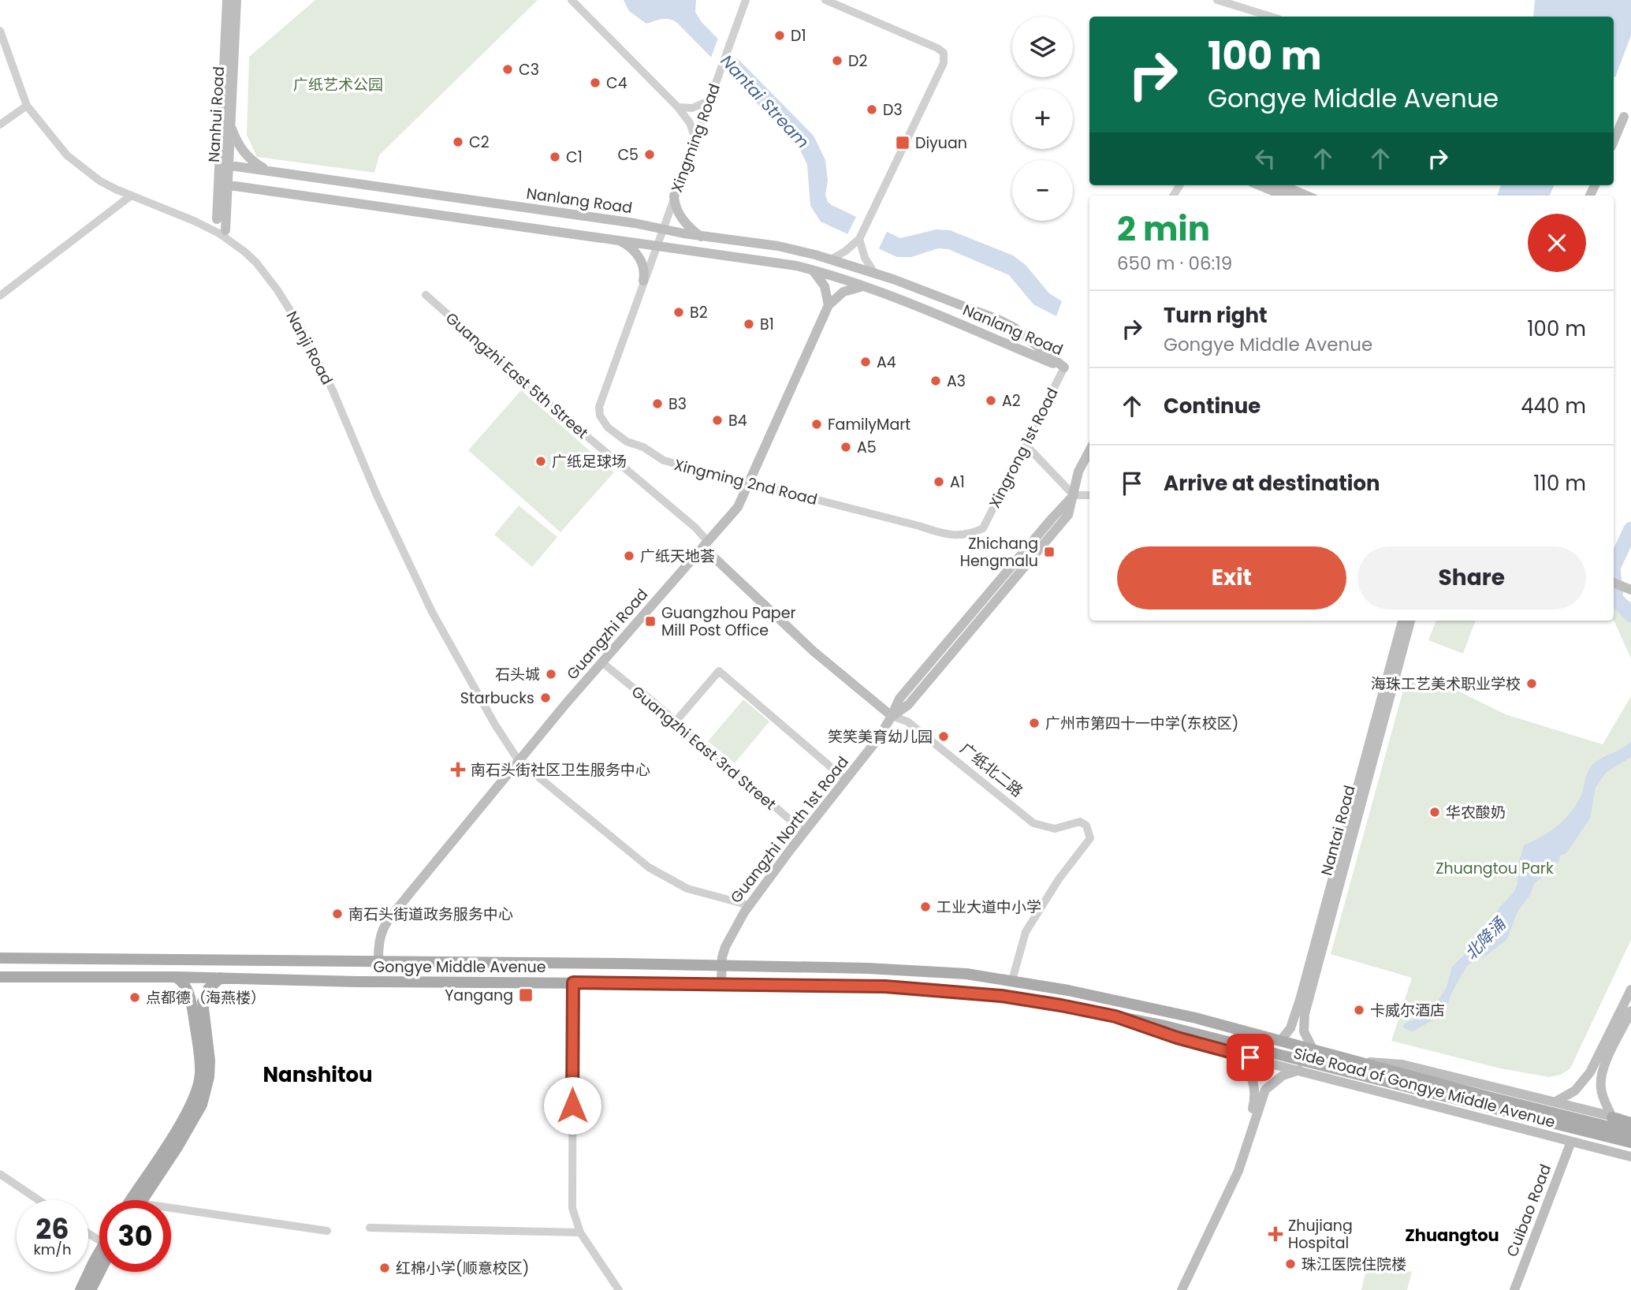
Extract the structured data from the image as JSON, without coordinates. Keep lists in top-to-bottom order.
{
  "streets": {
    "main road": ["Gongye Middle Avenue"],
    "street": [
      "Nanhui Road",
      "Xingming Road",
      "Nanlang Road",
      "Nanji Road",
      "Guangzhi East 5th Street",
      "Xingrong 1st Road",
      "Xingming 2nd Road",
      "Guangzhi Road",
      "Guangzhi East 3rd Street",
      "广纸北二路",
      "Guangzhi North 1st Road",
      "Nantai Road",
      "Side Road of Gongye Middle Avenue",
      "Cuibao Road"
    ]
  },
  "crossings": [
    ["Nanhui Road", "Nanlang Road"],
    ["Xingming Road", "Nanlang Road"],
    ["Xingming Road", "Xingming 2nd Road"],
    ["Nanlang Road", "Xingrong 1st Road"],
    ["Nanlang Road", "Xingming 2nd Road"],
    ["Nanlang Road", "Guangzhi Road"],
    ["Nanji Road", "Guangzhi Road"],
    ["Nanji Road", "Guangzhi North 1st Road"],
    ["Guangzhi East 5th Street", "Guangzhi Road"],
    ["Guangzhi East 5th Street", "广纸北二路"],
    ["Xingrong 1st Road", "Xingming 2nd Road"],
    ["Xingming 2nd Road", "Guangzhi Road"],
    ["Guangzhi Road", "Guangzhi East 3rd Street"],
    ["Guangzhi Road", "广纸北二路"],
    ["Guangzhi East 3rd Street", "Guangzhi North 1st Road"],
    ["广纸北二路", "Guangzhi North 1st Road"],
    ["Guangzhi North 1st Road", "Gongye Middle Avenue"],
    ["Gongye Middle Avenue", "Side Road of Gongye Middle Avenue"],
    ["Side Road of Gongye Middle Avenue", "Cuibao Road"]
  ],
  "districts": ["Nanshitou", "Zhuangtou"],
  "water": ["Nantai Stream", "北降涌"],
  "parks": ["广纸艺术公园", "Zhuangtou Park"],
  "places": {
    "other": [
      "D1",
      "D2",
      "C3",
      "C4",
      "D3",
      "C2",
      "C5",
      "C1",
      "B2",
      "B1",
      "A4",
      "A3",
      "A2",
      "B3",
      "B4",
      "FamilyMart",
      "A5",
      "广纸足球场",
      "A1",
      "广纸天地荟",
      "石头城",
      "海珠工艺美术职业学校",
      "Starbucks",
      "广州市第四十一中学(东校区)",
      "笑笑美育幼儿园",
      "华农酸奶",
      "工业大道中小学",
      "南石头街道政务服务中心",
      "点都德（海燕楼）",
      "卡威尔酒店",
      "珠江医院住院楼",
      "红棉小学(顺意校区)"
    ],
    "transit": [
      "Diyuan",
      "Zhichang Hengmalu",
      "Guangzhou Paper Mill Post Office",
      "Yangang"
    ],
    "health": ["南石头街社区卫生服务中心", "Zhujiang Hospital"]
  },
  "page": {
    "map_buttons": ["+", "−"],
    "turn": ["100 m", "Gongye Middle Avenue"],
    "heading": ["2 min", "650 m · 06:19"],
    "list": [
      {
        "name": "Turn right",
        "note": "Gongye Middle Avenue",
        "value": "100 m"
      },
      {
        "name": "Continue",
        "value": "440 m"
      },
      {
        "name": "Arrive at destination",
        "value": "110 m"
      }
    ],
    "buttons": ["Exit", "Share"],
    "speed": "26 km/h",
    "limit": "30"
  }
}
